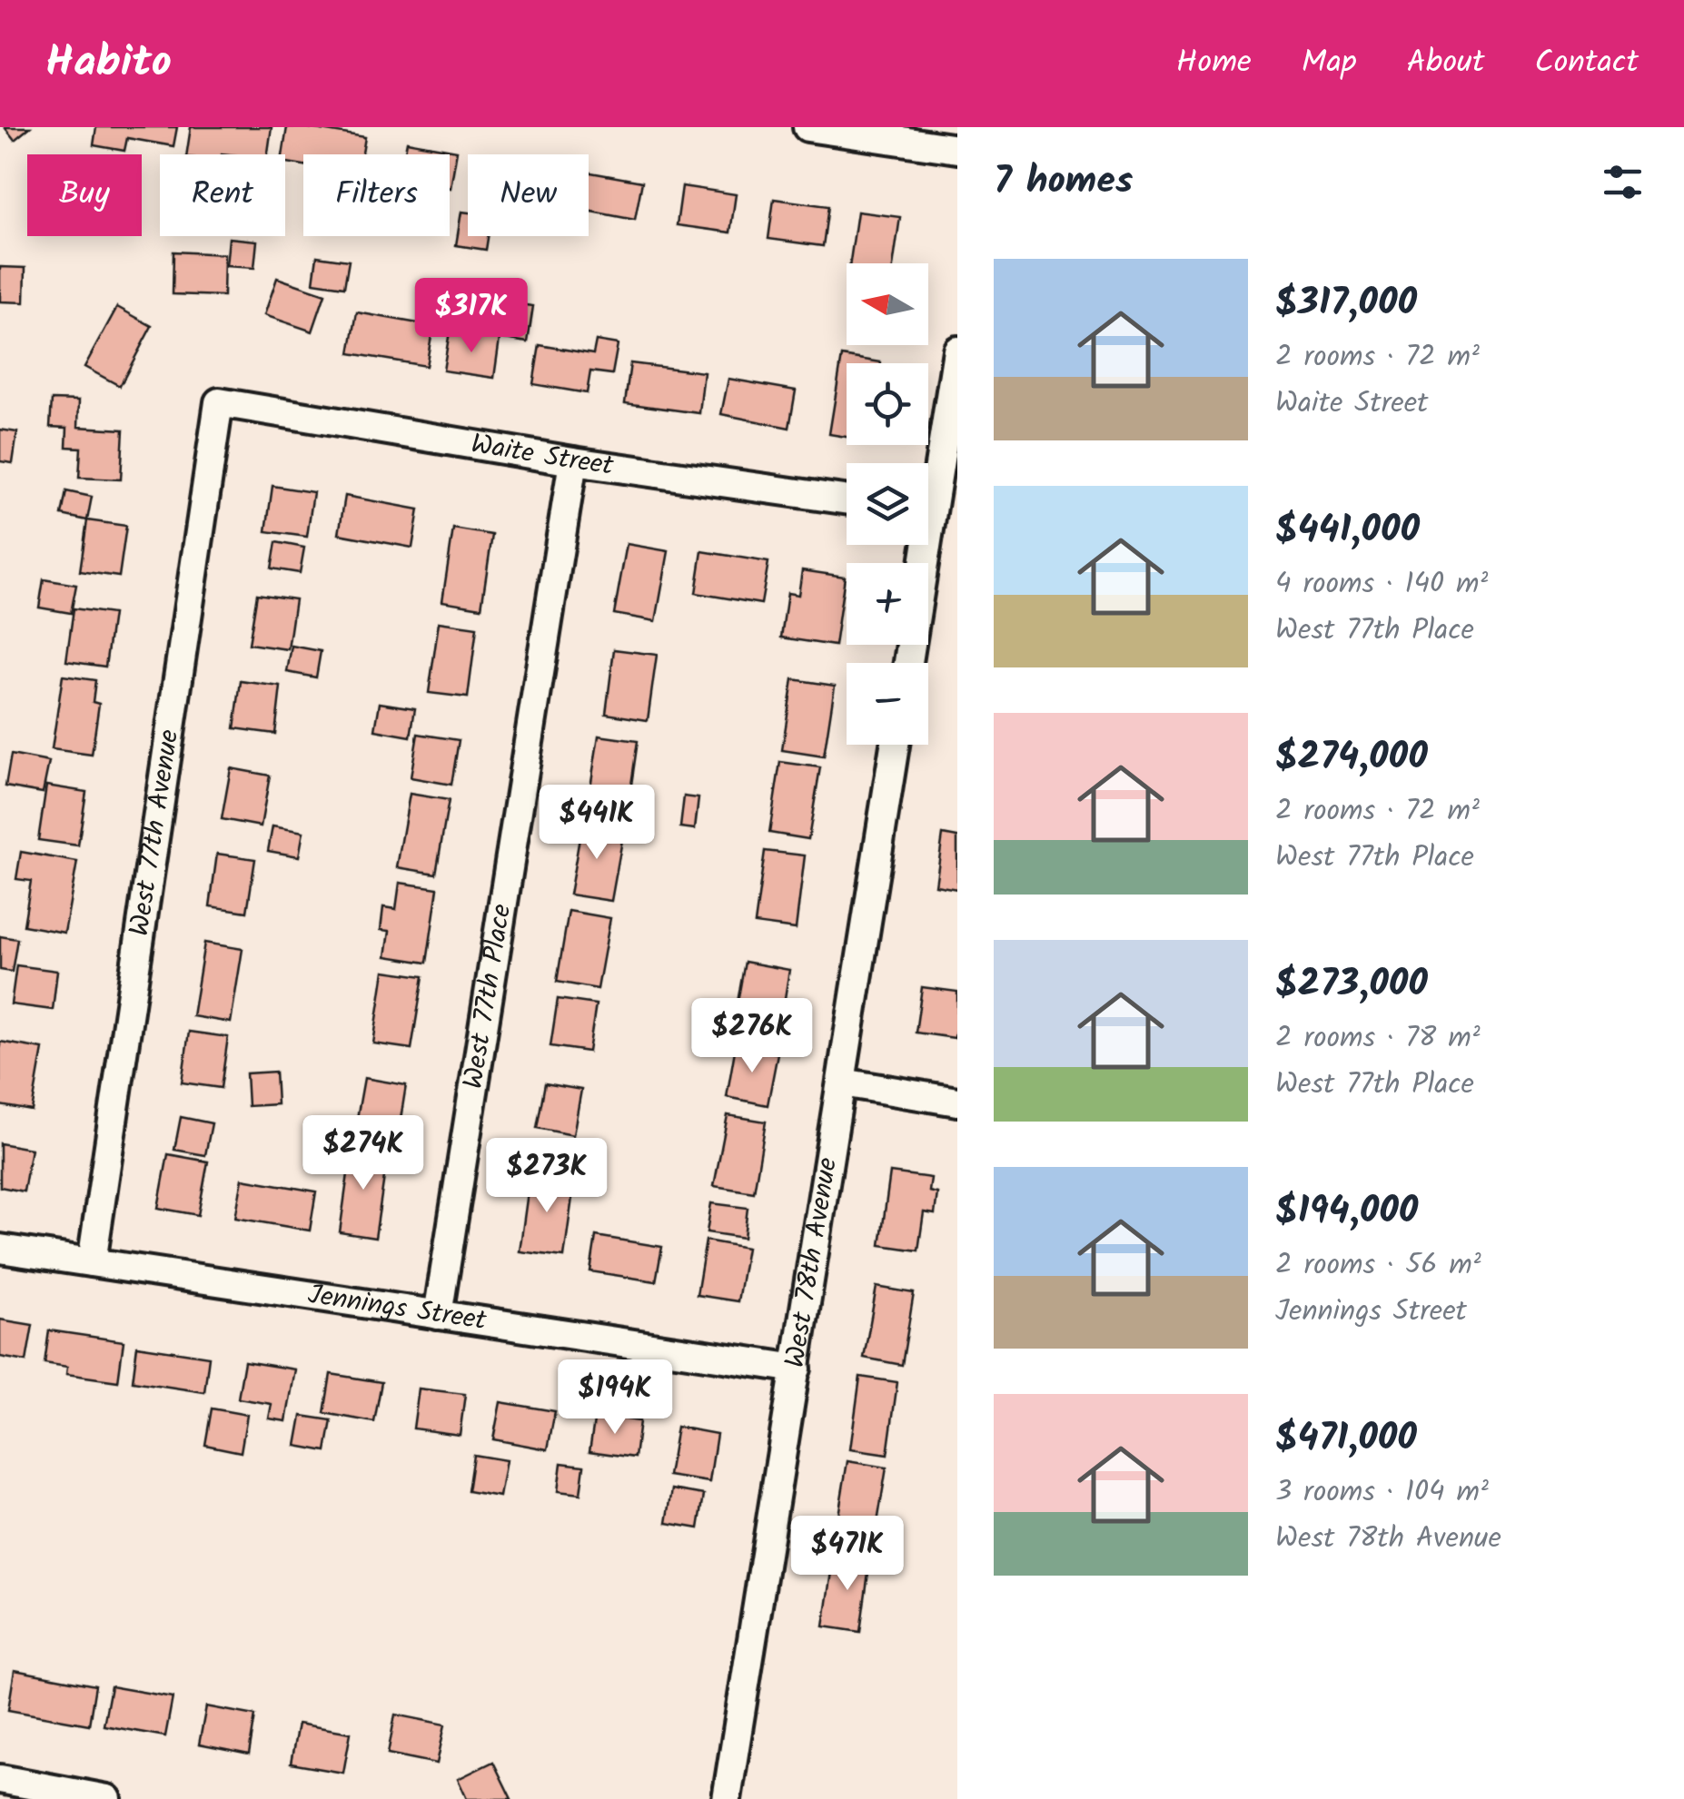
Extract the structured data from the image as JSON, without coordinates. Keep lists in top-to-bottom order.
{
  "streets": {
    "street": [
      "Waite Street",
      "West 77th Avenue",
      "West 77th Place",
      "West 78th Avenue",
      "Jennings Street"
    ]
  },
  "crossings": [
    ["Waite Street", "West 77th Avenue"],
    ["Waite Street", "West 77th Place"],
    ["West 77th Avenue", "Jennings Street"],
    ["West 77th Place", "Jennings Street"],
    ["West 78th Avenue", "Jennings Street"]
  ],
  "north": "left",
  "page": {
    "header": "Habito",
    "nav": [
      "Home",
      "Map",
      "About",
      "Contact"
    ],
    "heading": "7 homes",
    "chip": [
      "Buy",
      "Rent",
      "Filters",
      "New"
    ],
    "list": [
      {
        "name": "$317,000",
        "note": "2 rooms · 72 m² · Waite Street"
      },
      {
        "name": "$441,000",
        "note": "4 rooms · 140 m² · West 77th Place"
      },
      {
        "name": "$274,000",
        "note": "2 rooms · 72 m² · West 77th Place"
      },
      {
        "name": "$273,000",
        "note": "2 rooms · 78 m² · West 77th Place"
      },
      {
        "name": "$194,000",
        "note": "2 rooms · 56 m² · Jennings Street"
      },
      {
        "name": "$471,000",
        "note": "3 rooms · 104 m² · West 78th Avenue"
      }
    ],
    "map_buttons": ["+", "−"],
    "price": [
      "$317K",
      "$441K",
      "$276K",
      "$274K",
      "$273K",
      "$194K",
      "$471K"
    ]
  }
}
